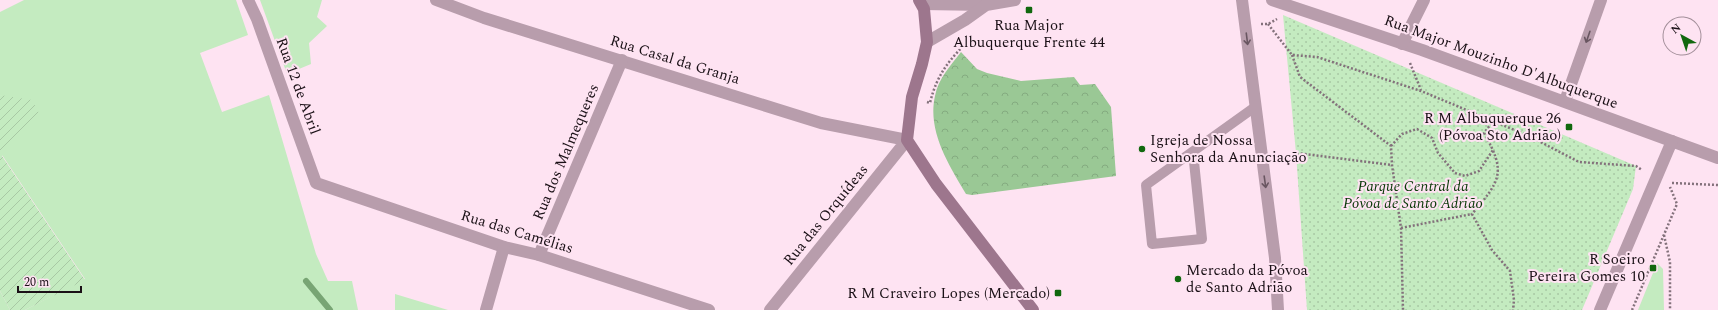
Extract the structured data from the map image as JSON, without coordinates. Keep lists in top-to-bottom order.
{
  "streets": {
    "street": [
      "Rua Casal da Granja",
      "Rua Major Mouzinho D'Albuquerque",
      "Rua 12 de Abril",
      "Rua dos Malmequeres",
      "Rua das Orquídeas",
      "Rua das Camélias"
    ]
  },
  "crossings": [
    ["Rua Casal da Granja", "Rua dos Malmequeres"],
    ["Rua Casal da Granja", "Rua das Orquídeas"],
    ["Rua 12 de Abril", "Rua das Camélias"],
    ["Rua dos Malmequeres", "Rua das Camélias"]
  ],
  "parks": ["Parque Central da Póvoa de Santo Adrião"],
  "places": {
    "transit": [
      "Rua Major Albuquerque Frente 44",
      "R M Albuquerque 26 (Póvoa Sto Adrião)",
      "R Soeiro Pereira Gomes 10",
      "R M Craveiro Lopes (Mercado)"
    ],
    "other": ["Igreja de Nossa Senhora da Anunciação", "Mercado da Póvoa de Santo Adrião"]
  },
  "scale_bar": "20 m",
  "north": "top left"
}
